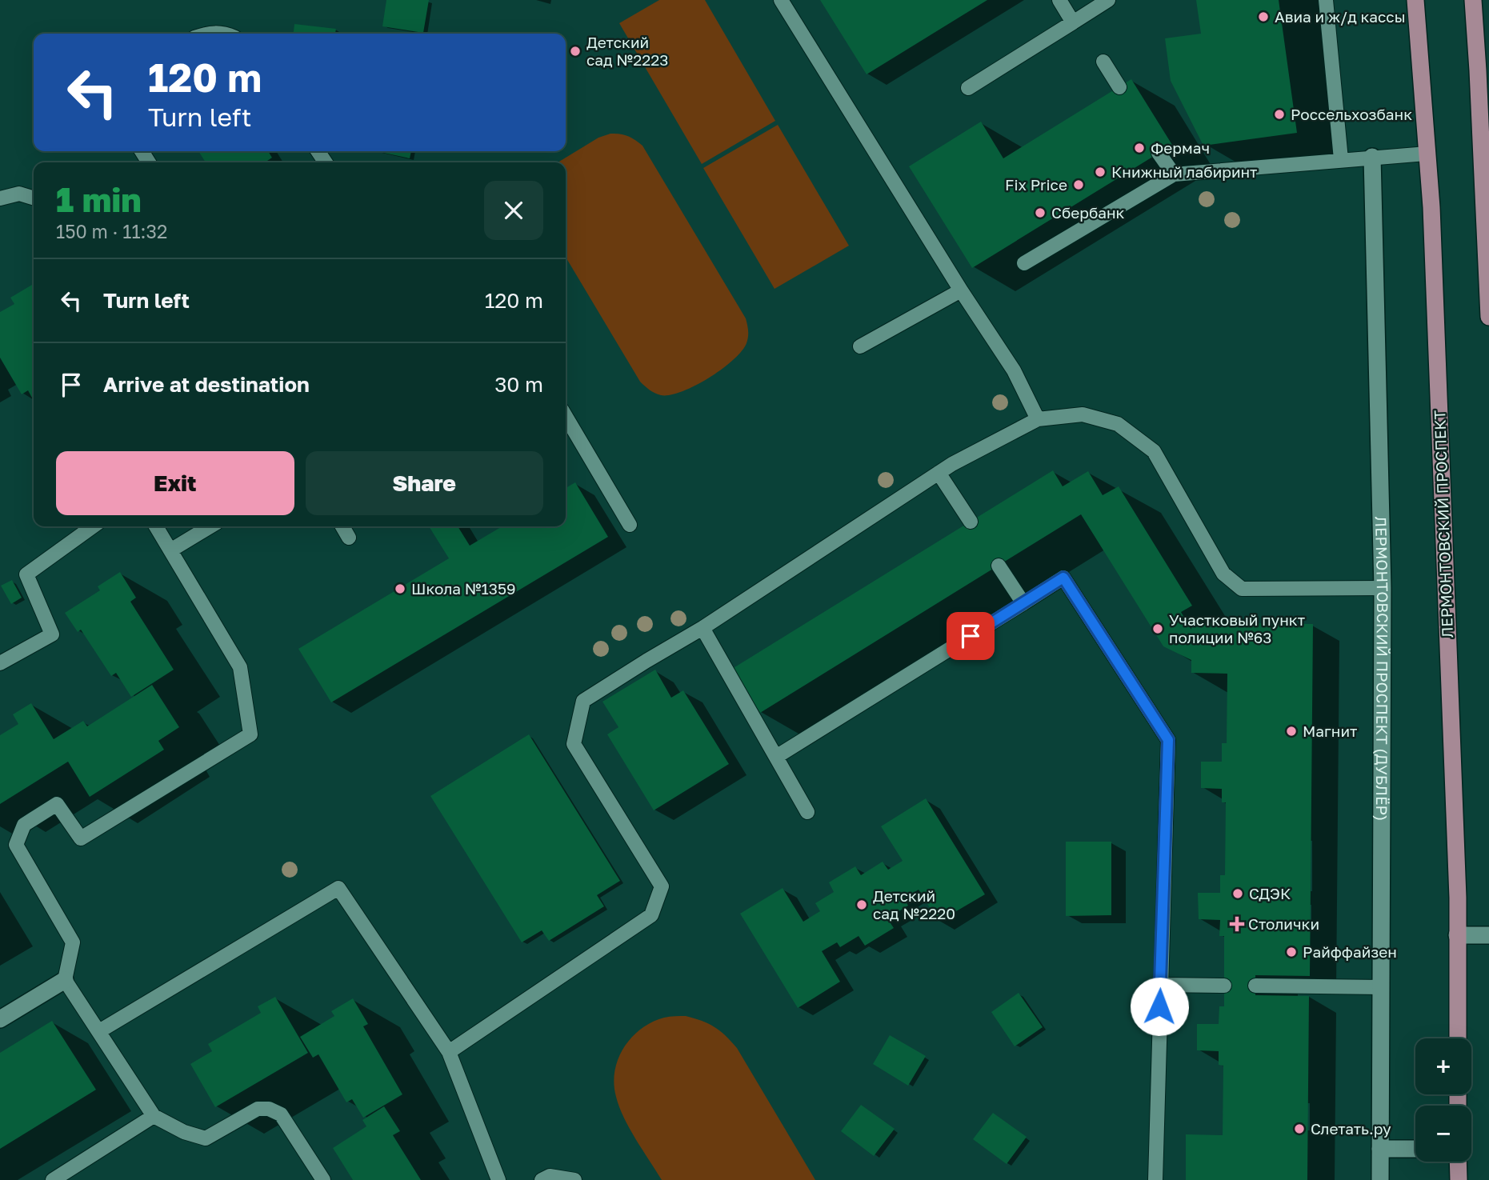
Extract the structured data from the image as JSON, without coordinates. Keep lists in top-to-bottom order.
{
  "streets": {
    "main road": ["ЛЕРМОНТОВСКИЙ ПРОСПЕКТ"],
    "street": ["ЛЕРМОНТОВСКИЙ ПРОСПЕКТ (ДУБЛЁР)"]
  },
  "places": {
    "other": [
      "Авиа и ж/д кассы",
      "Детский сад №2223",
      "Россельхозбанк",
      "Фермач",
      "Книжный лабиринт",
      "Fix Price",
      "Сбербанк",
      "Школа №1359",
      "Участковый пункт полиции №63",
      "Магнит",
      "СДЭК",
      "Детский сад №2220",
      "Райффайзен",
      "Слетать.ру"
    ],
    "health": ["Столички"]
  },
  "page": {
    "turn": ["120 m", "Turn left"],
    "heading": ["1 min", "150 m · 11:32"],
    "list": [
      {
        "name": "Turn left",
        "value": "120 m"
      },
      {
        "name": "Arrive at destination",
        "value": "30 m"
      }
    ],
    "buttons": ["Exit", "Share"],
    "map_buttons": ["+", "−"]
  }
}
